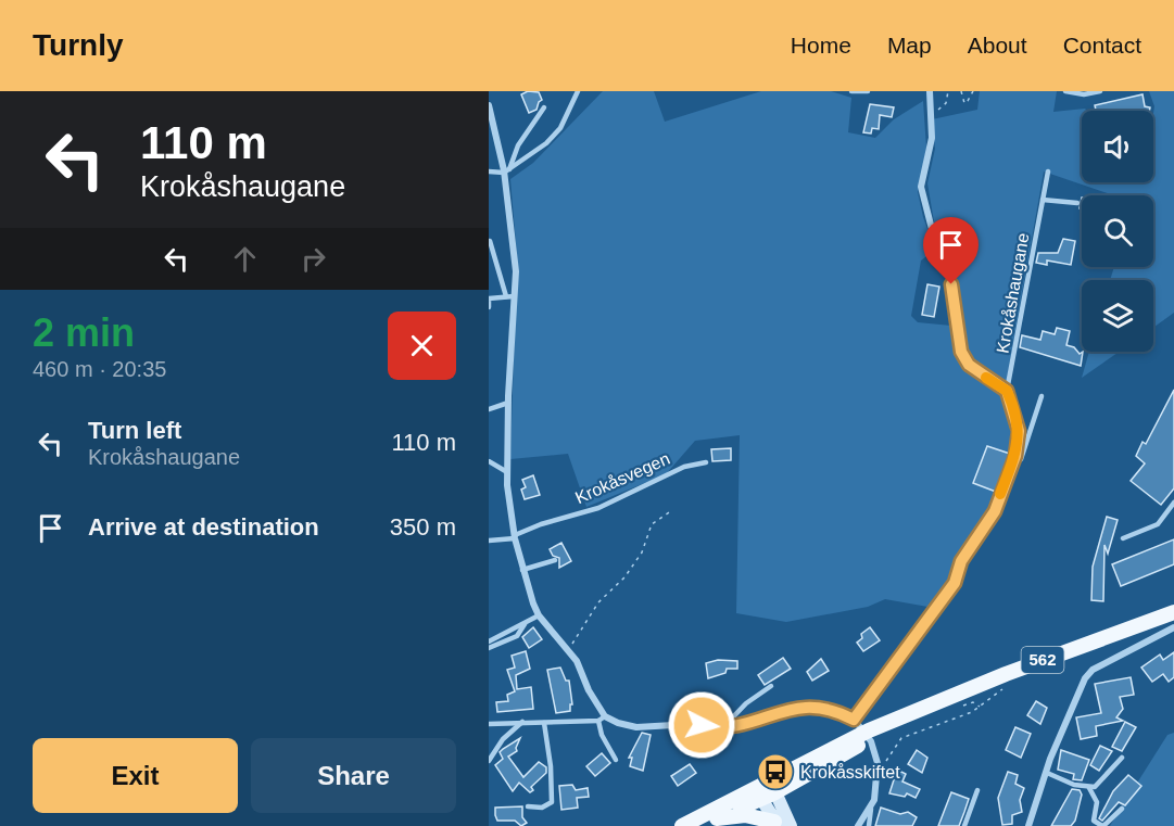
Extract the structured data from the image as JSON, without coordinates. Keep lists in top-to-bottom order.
{
  "streets": {
    "main road": ["562"],
    "street": ["Krokåshaugane"],
    "lane": ["Krokåsvegen"]
  },
  "places": {
    "bus stop": ["Krokåsskiftet"]
  },
  "page": {
    "header": "Turnly",
    "nav": [
      "Home",
      "Map",
      "About",
      "Contact"
    ],
    "turn": ["110 m", "Krokåshaugane"],
    "heading": ["2 min", "460 m · 20:35"],
    "list": [
      {
        "name": "Turn left",
        "note": "Krokåshaugane",
        "value": "110 m"
      },
      {
        "name": "Arrive at destination",
        "value": "350 m"
      }
    ],
    "buttons": ["Exit", "Share"]
  }
}
